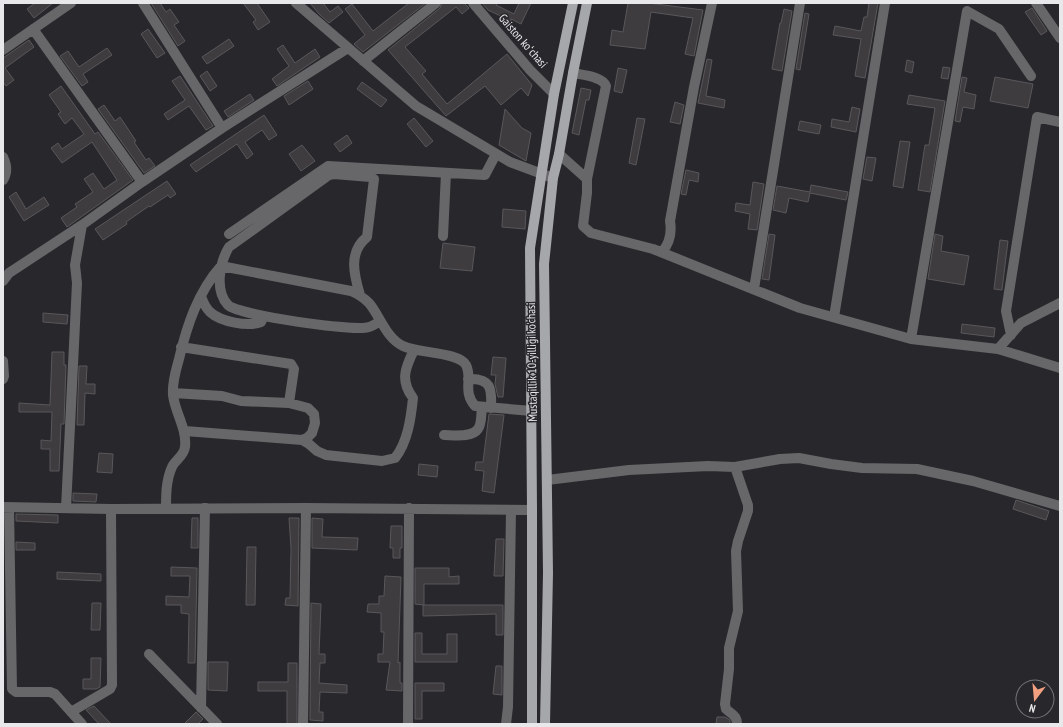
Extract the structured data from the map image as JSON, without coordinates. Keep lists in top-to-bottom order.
{
  "streets": {
    "main road": ["Mustaqillik 10-yilligi ko'chasi"],
    "street": ["Gaiston koʻchasi"]
  },
  "crossings": [
    ["Gaiston koʻchasi", "Mustaqillik 10-yilligi ko'chasi"]
  ],
  "north": "bottom"
}
